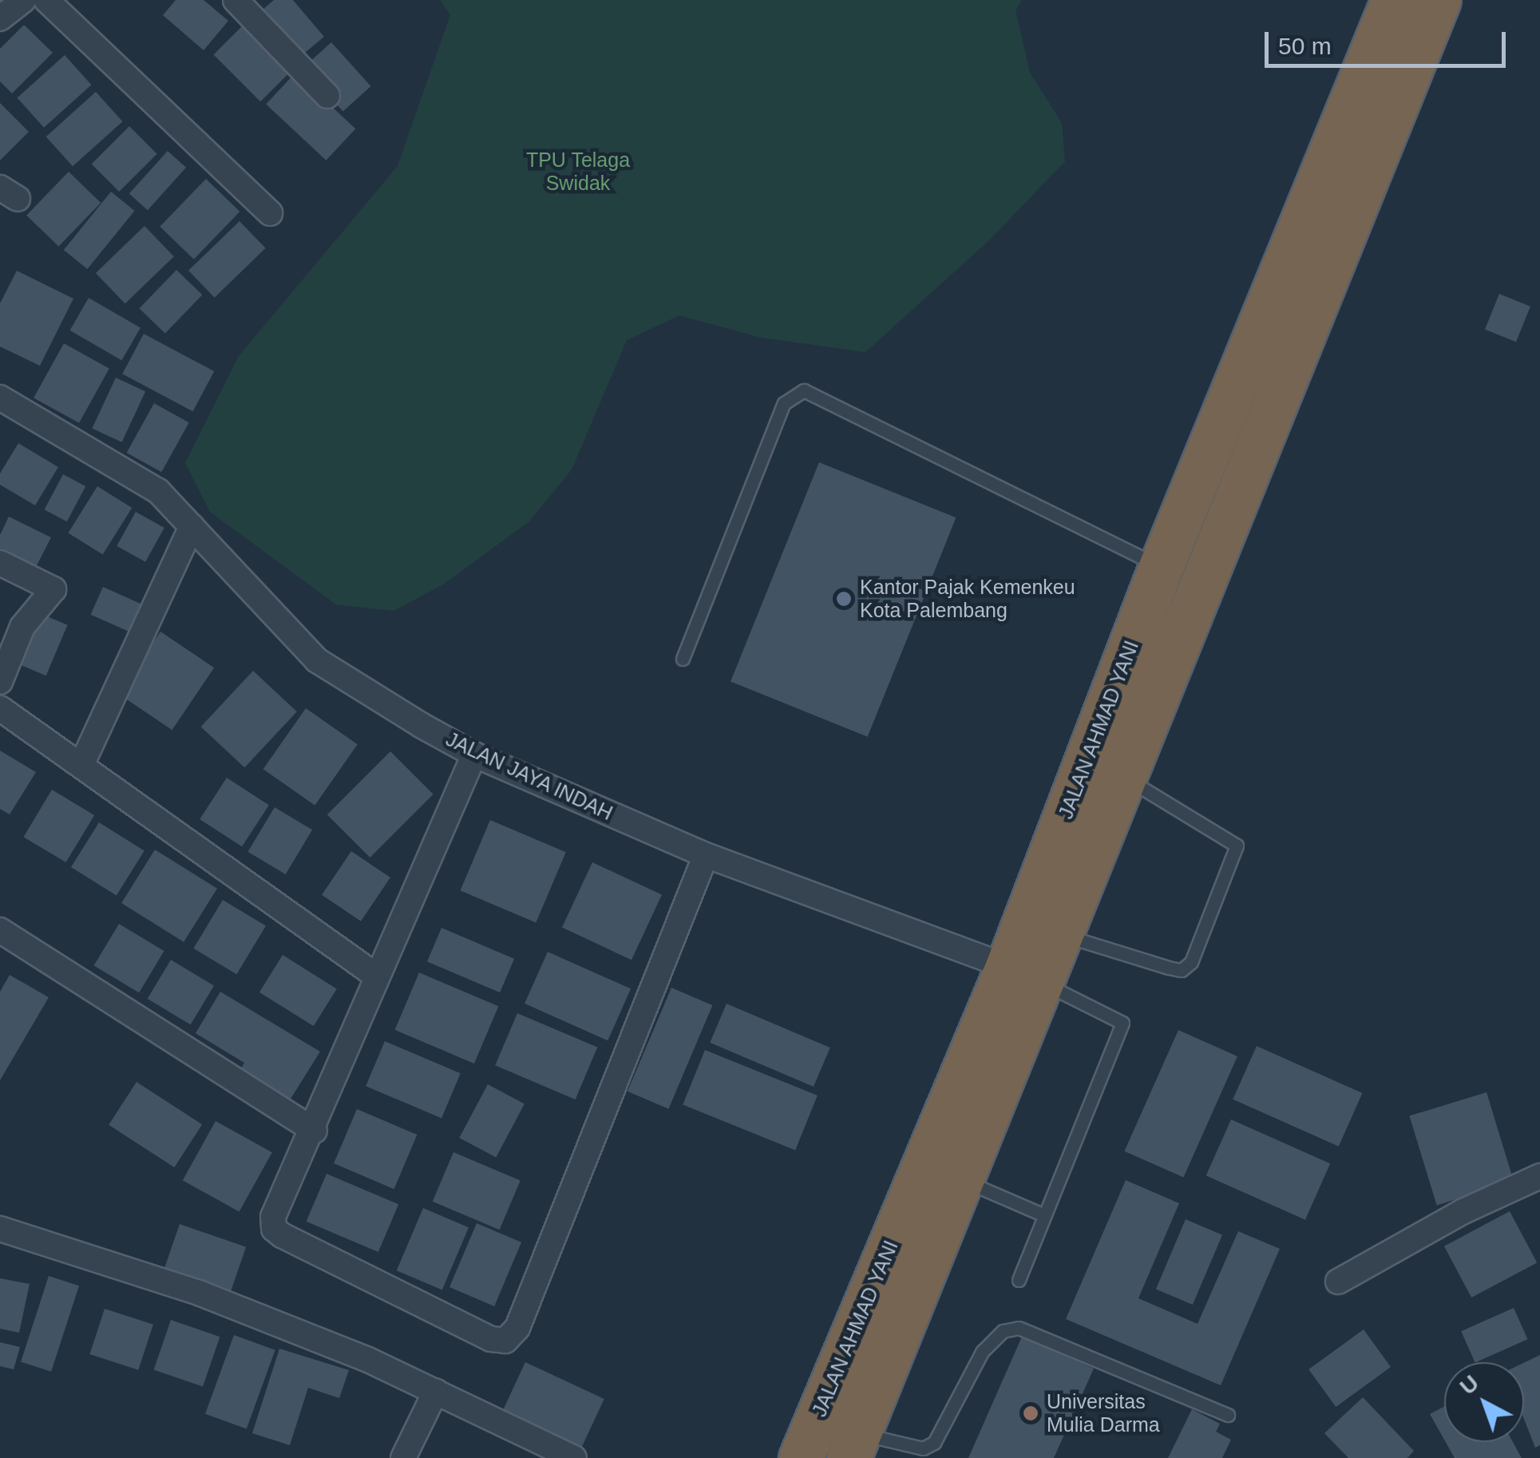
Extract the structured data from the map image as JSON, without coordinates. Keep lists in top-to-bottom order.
{
  "streets": {
    "highway": ["JALAN AHMAD YANI"],
    "street": ["JALAN JAYA INDAH"]
  },
  "crossings": [
    ["JALAN AHMAD YANI", "JALAN JAYA INDAH"]
  ],
  "parks": ["TPU Telaga Swidak"],
  "places": ["Kantor Pajak Kemenkeu Kota Palembang", "Universitas Mulia Darma"],
  "scale_bar": "50 m",
  "north": "top left"
}
